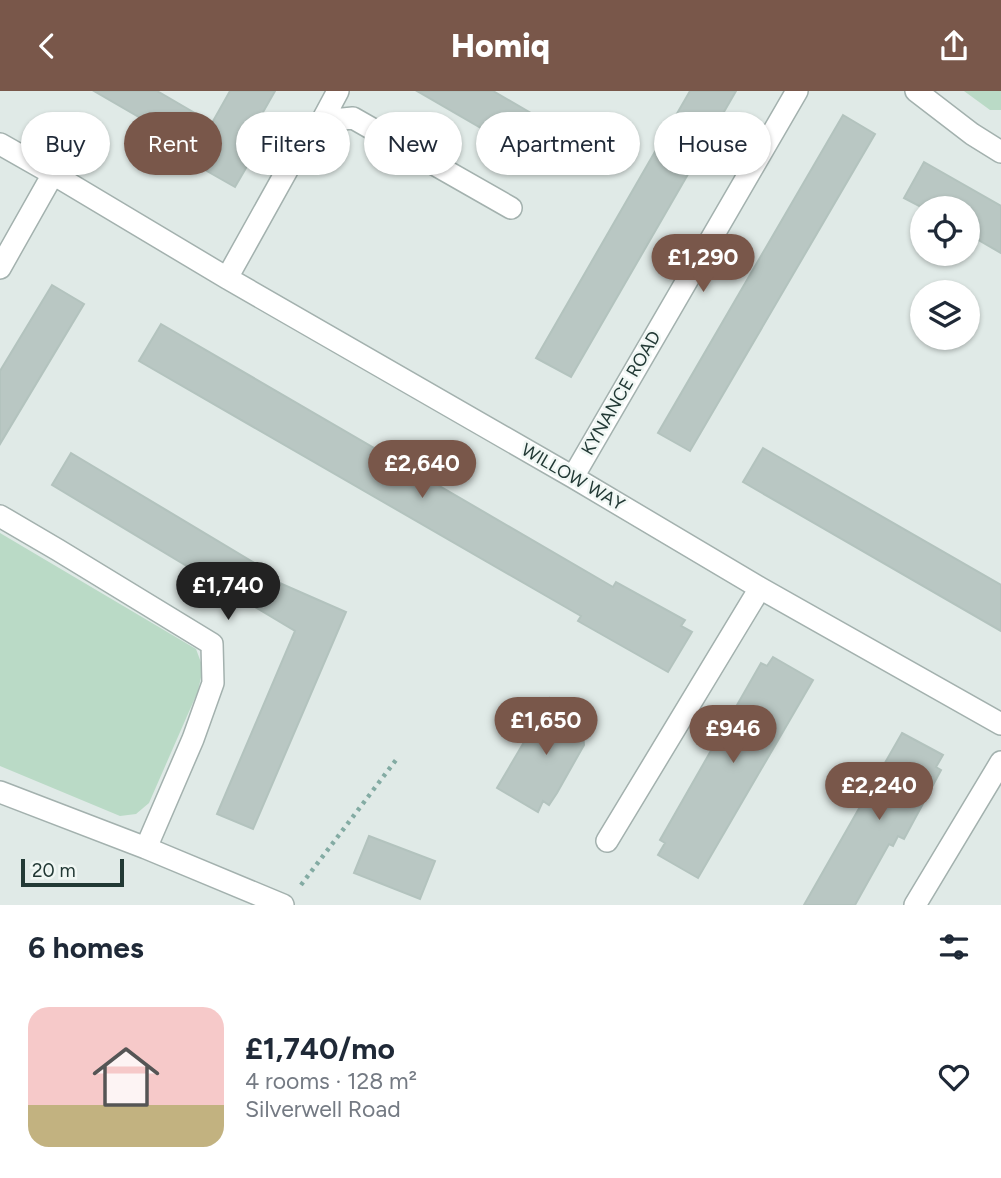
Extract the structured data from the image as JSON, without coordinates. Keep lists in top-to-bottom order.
{
  "streets": {
    "street": ["KYNANCE ROAD", "WILLOW WAY"]
  },
  "crossings": [
    ["KYNANCE ROAD", "WILLOW WAY"]
  ],
  "scale_bar": "20 m",
  "page": {
    "header": "Homiq",
    "chip": [
      "Buy",
      "Rent",
      "Filters",
      "New",
      "Apartment",
      "House"
    ],
    "price": [
      "£1,290",
      "£2,640",
      "£1,740",
      "£1,650",
      "£946",
      "£2,240"
    ],
    "scale": "20 m",
    "heading": "6 homes",
    "list": [
      {
        "name": "£1,740/mo",
        "note": "4 rooms · 128 m² · Silverwell Road"
      }
    ]
  }
}
